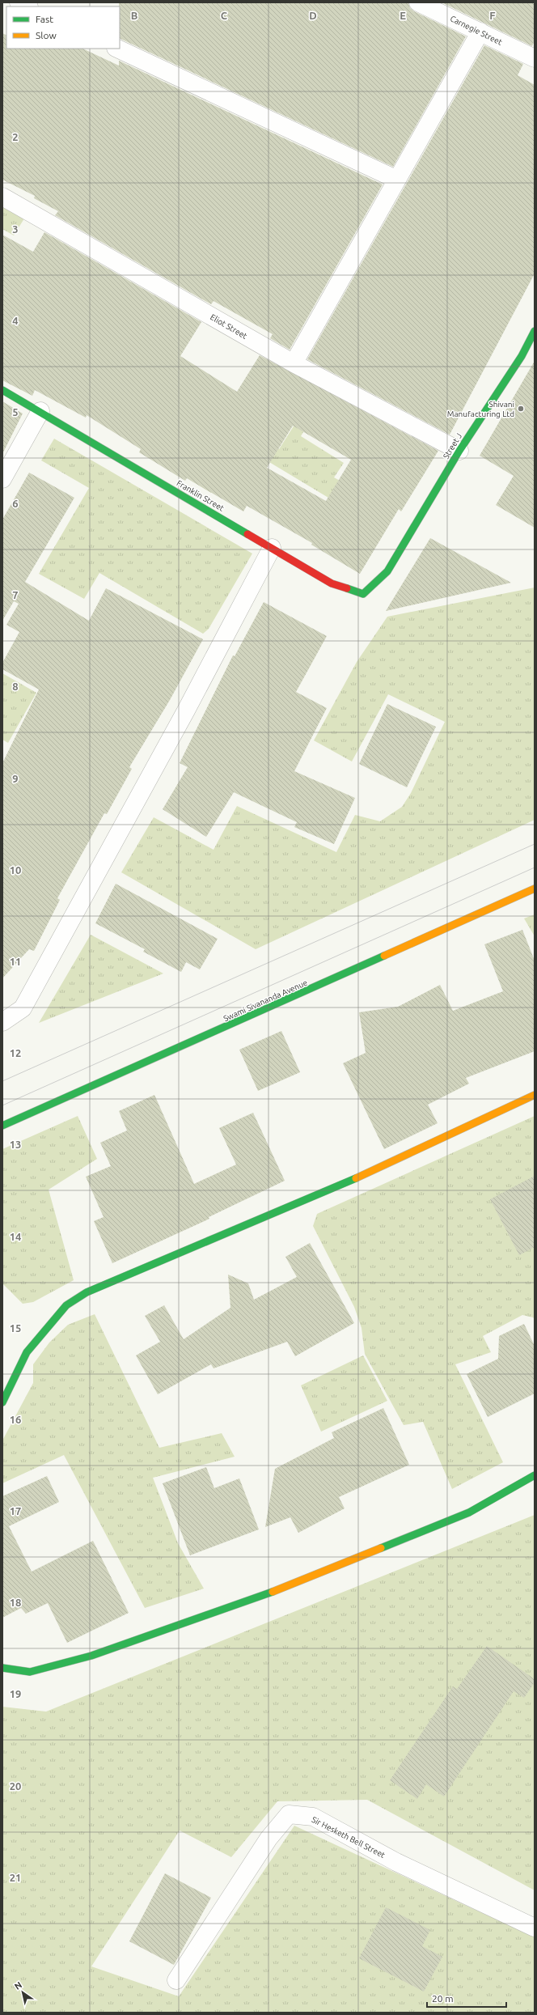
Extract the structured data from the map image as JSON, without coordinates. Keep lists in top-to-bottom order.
{
  "streets": {
    "street": [
      "Carnegie Street",
      "Eliot Street",
      "Street J",
      "Franklin Street",
      "Swami Sivananda Avenue",
      "Sir Hesketh Bell Street"
    ]
  },
  "crossings": [
    ["Eliot Street", "Street J"],
    ["Street J", "Franklin Street"]
  ],
  "places": ["Shivani Manufacturing Ltd"],
  "legend": ["Fast", "Slow"],
  "scale_bar": "20 m",
  "north": "top left",
  "grid": {
    "columns": [
      "B",
      "C",
      "D",
      "E",
      "F"
    ],
    "rows": [
      "2",
      "3",
      "4",
      "5",
      "6",
      "7",
      "8",
      "9",
      "10",
      "11",
      "12",
      "13",
      "14",
      "15",
      "16",
      "17",
      "18",
      "19",
      "20",
      "21"
    ]
  }
}
